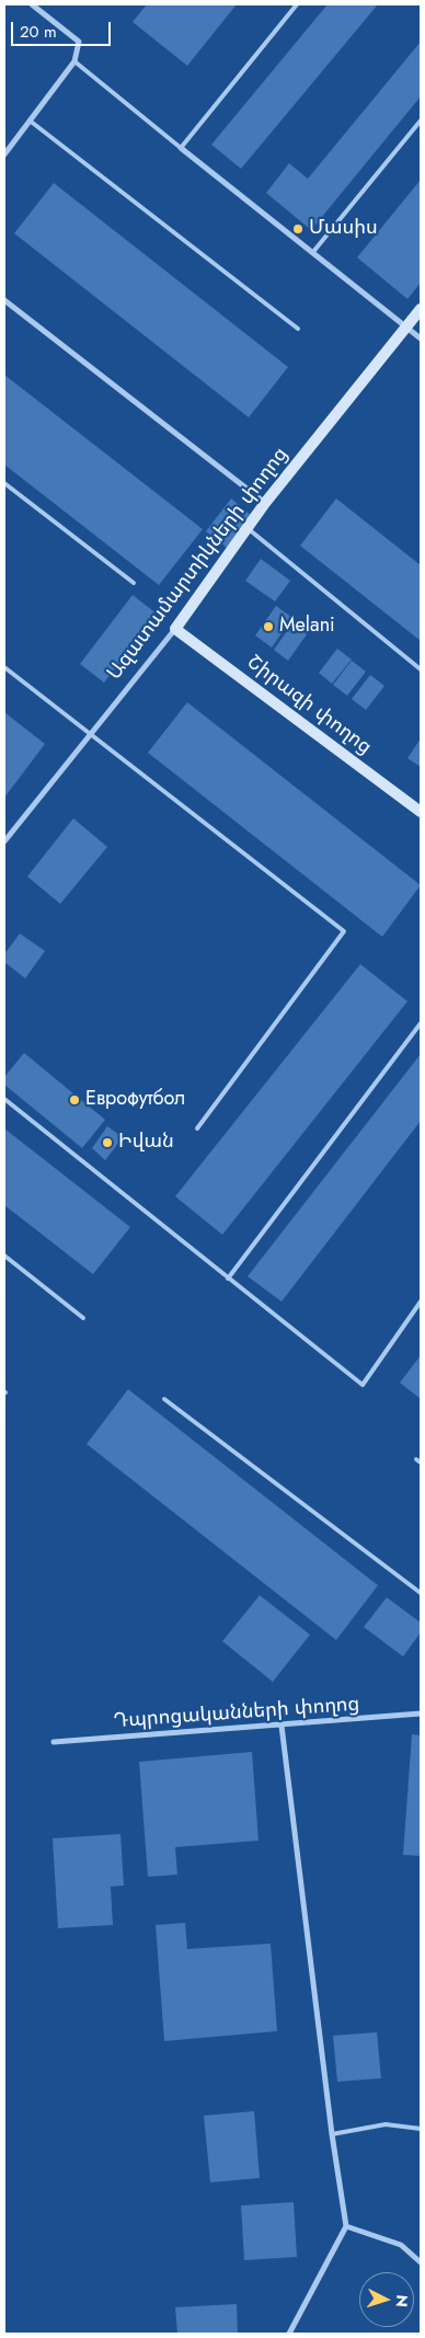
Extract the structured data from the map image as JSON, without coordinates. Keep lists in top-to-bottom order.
{
  "streets": {
    "street": ["Ազատամարտիկների փողոց", "Շիրազի փողոց", "Դպրոցականների փողոց"]
  },
  "crossings": [
    ["Ազատամարտիկների փողոց", "Շիրազի փողոց"]
  ],
  "places": [
    "Մասիս",
    "Melani",
    "Еврофутбол",
    "Իվան"
  ],
  "scale_bar": "20 m",
  "north": "right"
}
